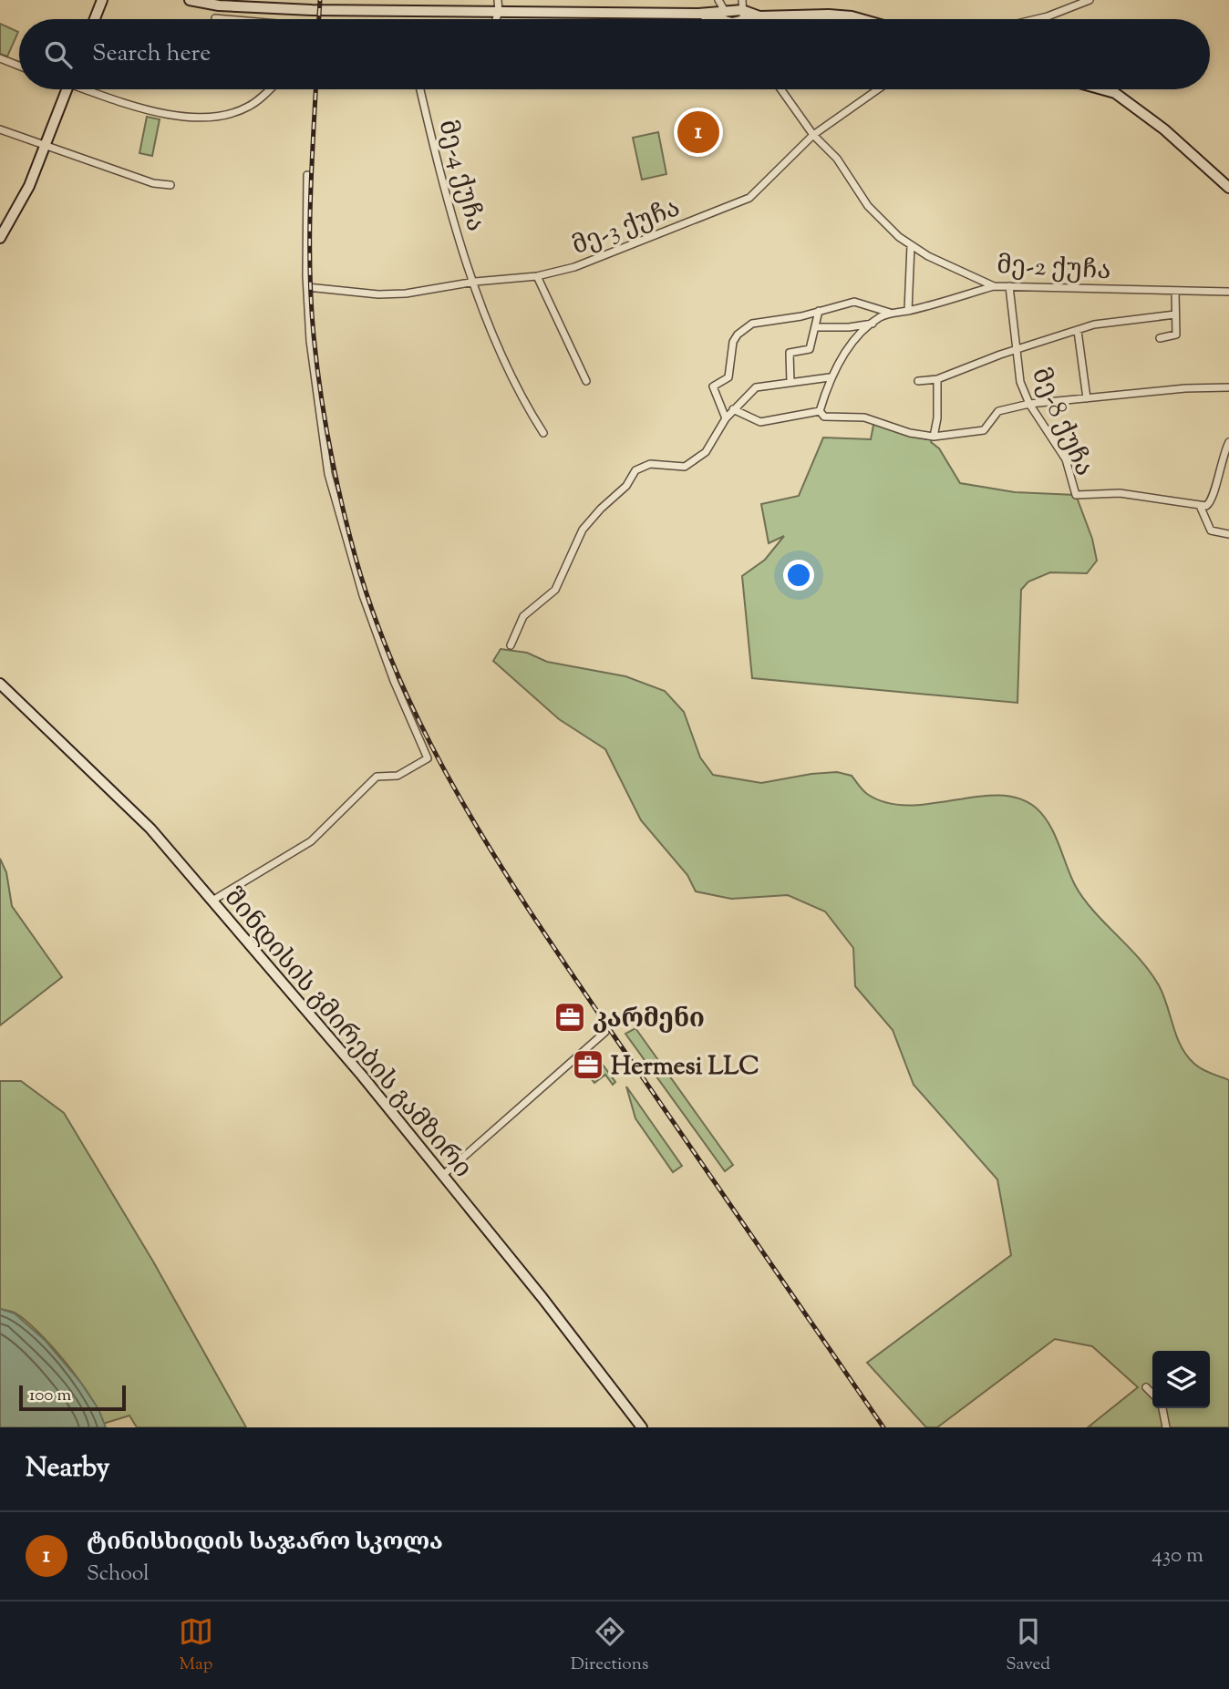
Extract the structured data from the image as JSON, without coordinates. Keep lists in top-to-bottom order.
{
  "streets": {
    "main road": ["შინდისის გმირების გამზირი"],
    "street": [
      "მე-4 ქუჩა",
      "მე-3 ქუჩა",
      "მე-2 ქუჩა",
      "მე-8 ქუჩა"
    ]
  },
  "crossings": [
    ["მე-4 ქუჩა", "მე-3 ქუჩა"],
    ["მე-3 ქუჩა", "მე-2 ქუჩა"],
    ["მე-2 ქუჩა", "მე-8 ქუჩა"]
  ],
  "places": {
    "office": ["კარმენი", "Hermesi LLC"]
  },
  "scale_bar": "100 m",
  "page": {
    "search": "Search here",
    "pins": "1",
    "scale": "100 m",
    "heading": "Nearby",
    "list": [
      {
        "mark": "1",
        "name": "ტინისხიდის საჯარო სკოლა",
        "note": "School",
        "value": "430 m"
      }
    ],
    "nav": ["Map", "Directions", "Saved"]
  }
}
